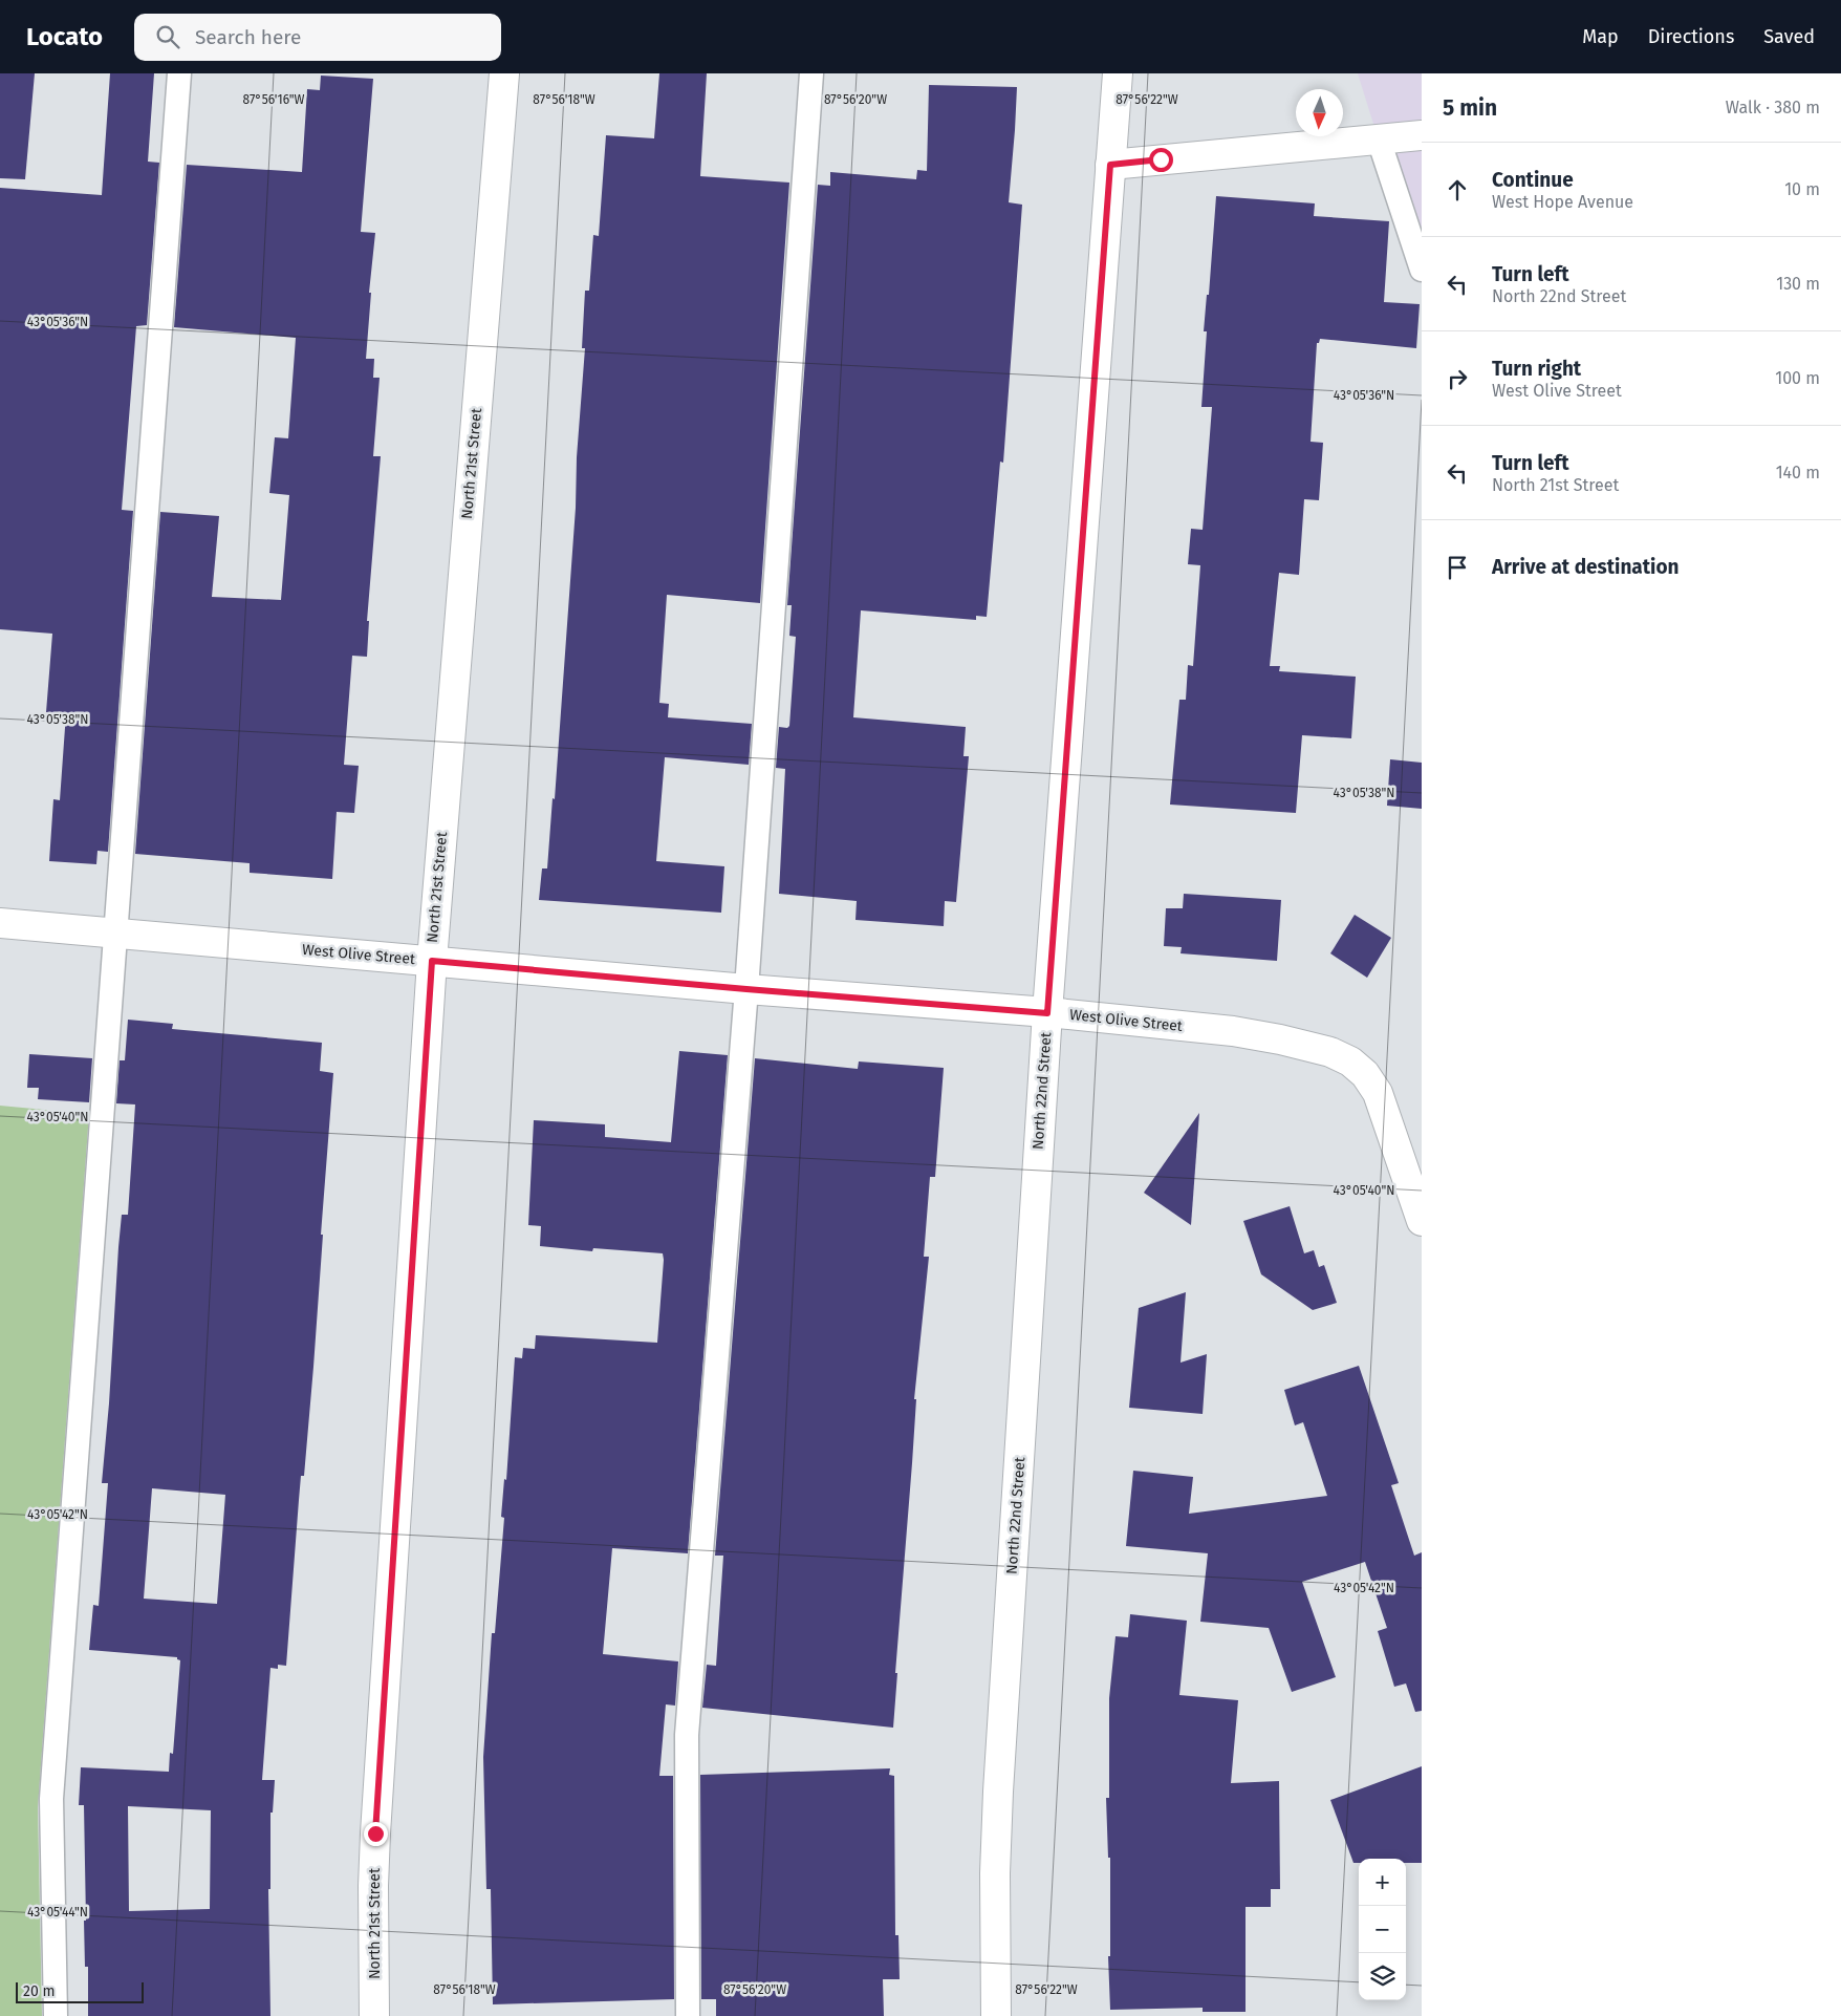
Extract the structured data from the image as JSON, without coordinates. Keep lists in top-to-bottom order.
{
  "streets": {
    "street": ["North 21st Street", "West Olive Street", "North 22nd Street"]
  },
  "crossings": [
    ["North 21st Street", "West Olive Street"],
    ["West Olive Street", "North 22nd Street"]
  ],
  "scale_bar": "20 m",
  "north": "bottom",
  "page": {
    "header": "Locato",
    "search": "Search here",
    "nav": ["Map", "Directions", "Saved"],
    "heading": ["5 min", "Walk · 380 m"],
    "list": [
      ["Continue", "West Hope Avenue", "10 m"],
      ["Turn left", "North 22nd Street", "130 m"],
      ["Turn right", "West Olive Street", "100 m"],
      ["Turn left", "North 21st Street", "140 m"],
      "Arrive at destination"
    ],
    "map_buttons": ["+", "−"],
    "scale": "20 m"
  },
  "coordinates": [
    "87°56'16\"W",
    "87°56'18\"W",
    "87°56'20\"W",
    "87°56'22\"W",
    "43°05'36\"N",
    "43°05'38\"N",
    "43°05'40\"N",
    "43°05'42\"N",
    "43°05'44\"N"
  ]
}
